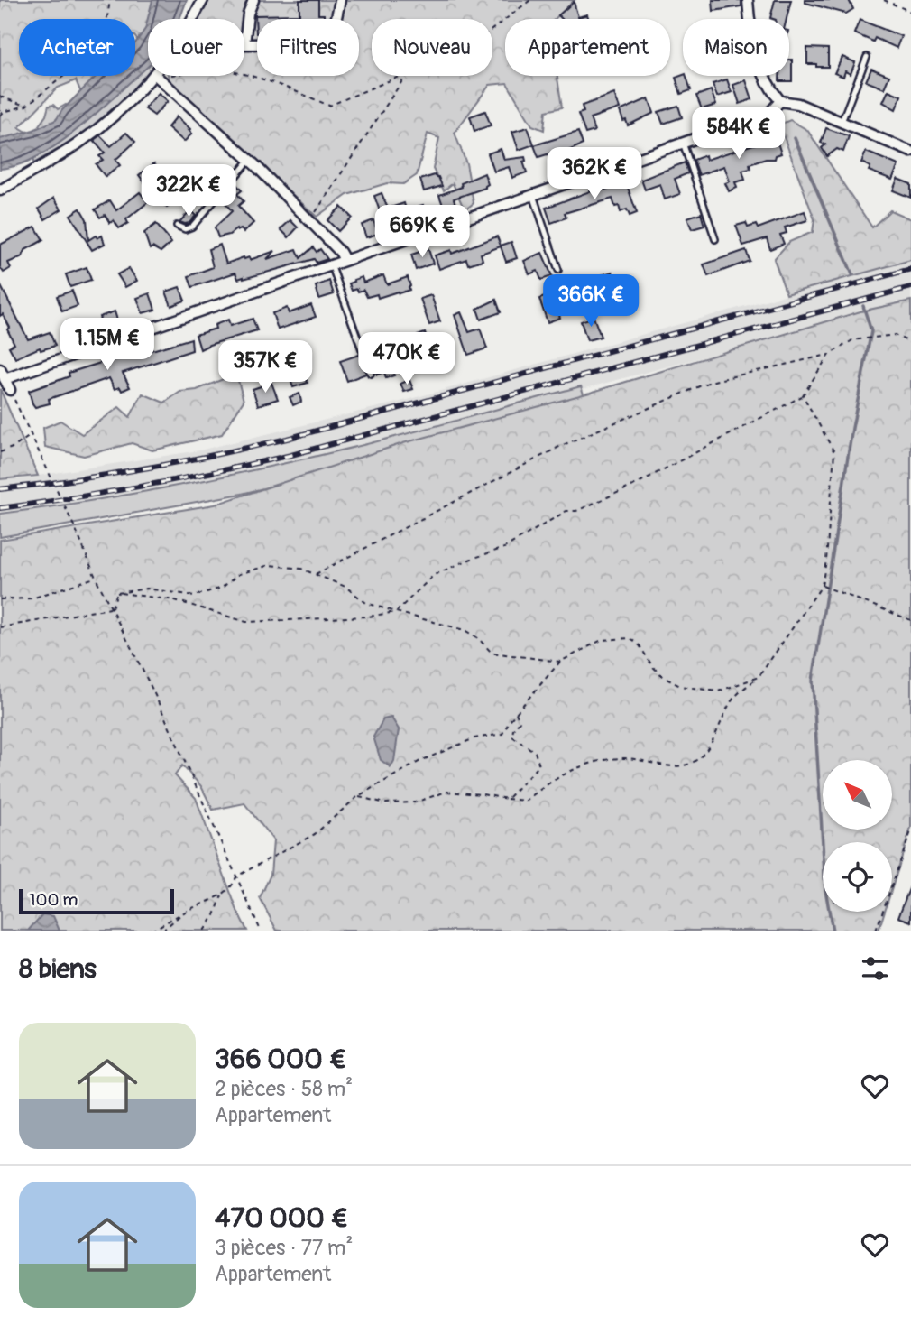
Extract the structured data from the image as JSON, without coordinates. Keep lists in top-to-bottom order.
{
  "scale_bar": "100 m",
  "north": "top left",
  "page": {
    "chip": [
      "Acheter",
      "Louer",
      "Filtres",
      "Nouveau",
      "Appartement",
      "Maison"
    ],
    "price": [
      "584K €",
      "362K €",
      "322K €",
      "669K €",
      "366K €",
      "1.15M €",
      "470K €",
      "357K €"
    ],
    "scale": "100 m",
    "heading": "8 biens",
    "list": [
      {
        "name": "366 000 €",
        "note": "2 pièces · 58 m² · Appartement"
      },
      {
        "name": "470 000 €",
        "note": "3 pièces · 77 m² · Appartement"
      }
    ]
  }
}
